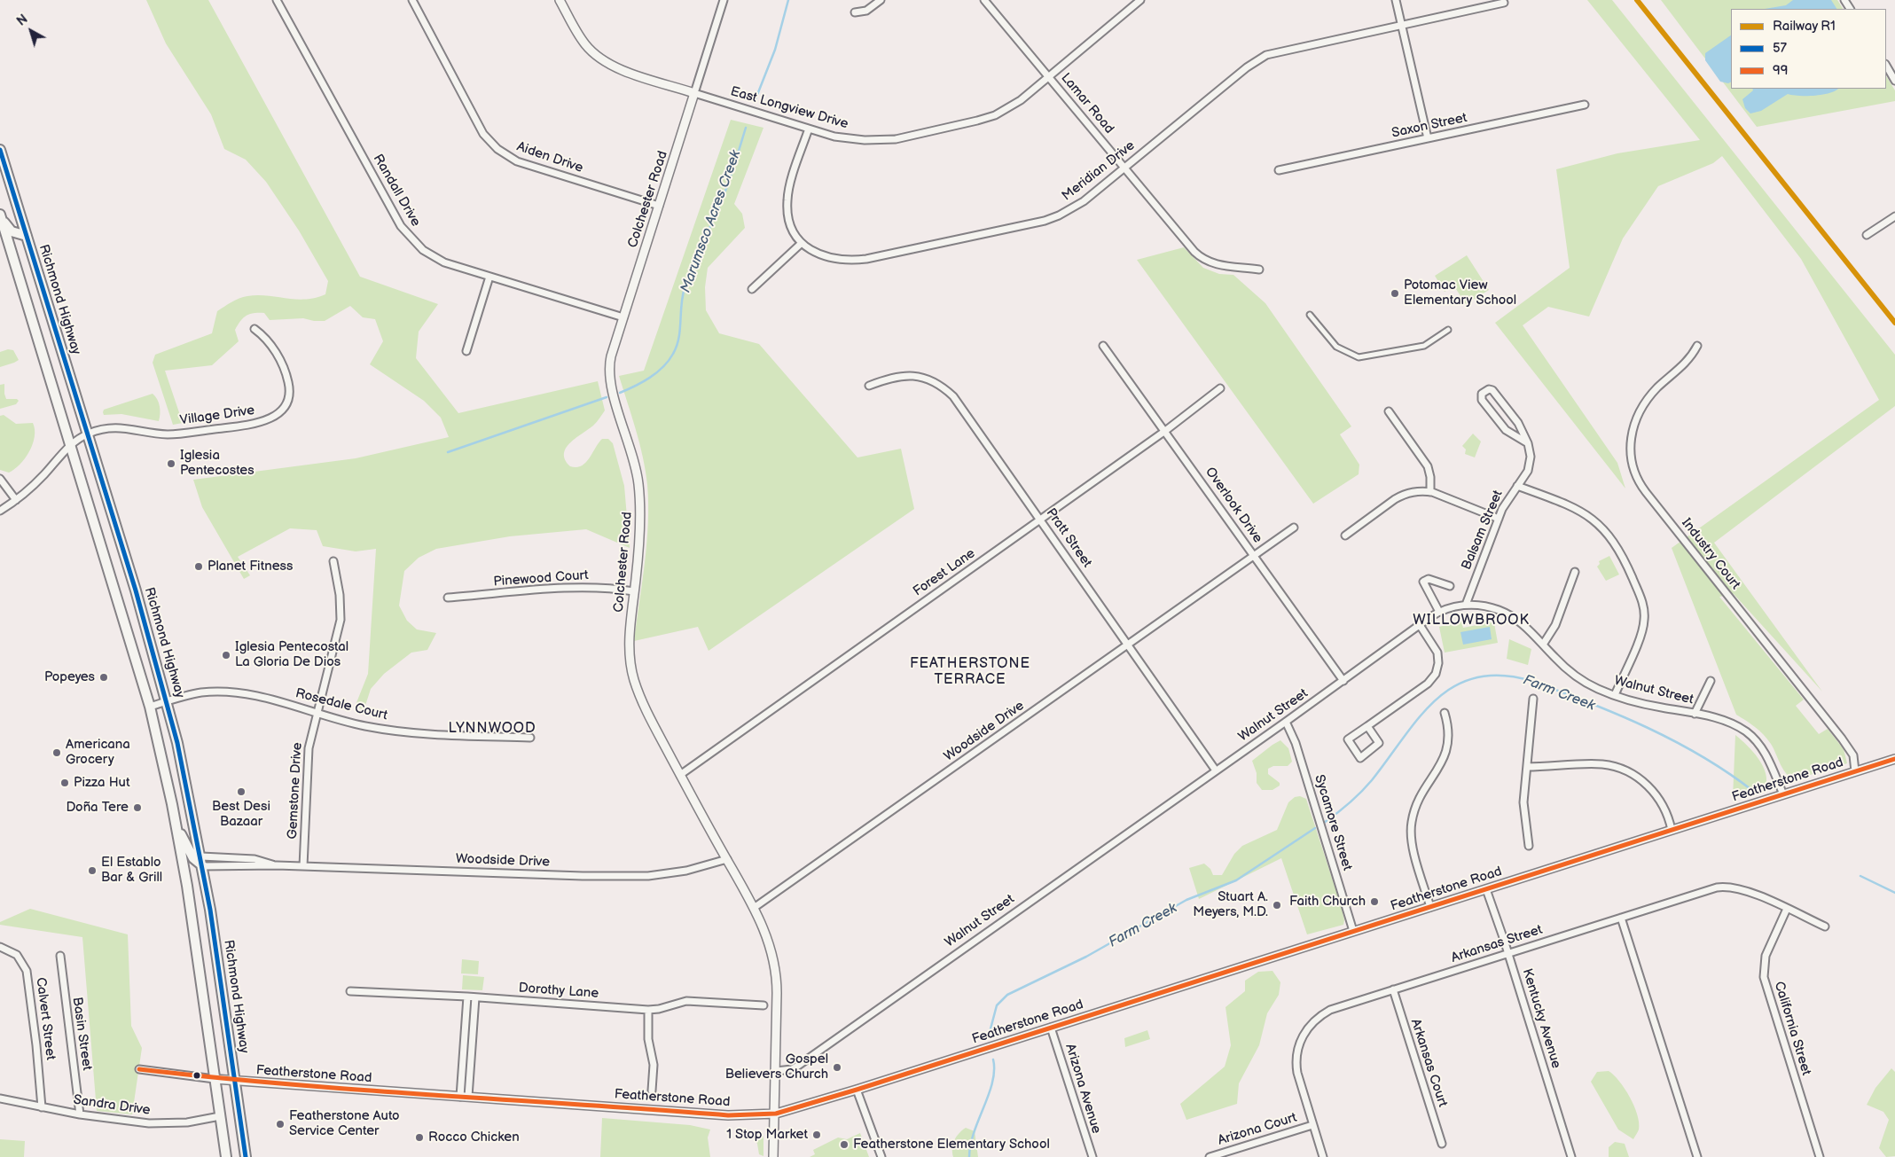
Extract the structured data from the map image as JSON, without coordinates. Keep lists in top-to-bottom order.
{
  "streets": {
    "main road": ["Richmond Highway"],
    "street": [
      "Lamar Road",
      "East Longview Drive",
      "Saxon Street",
      "Aiden Drive",
      "Meridian Drive",
      "Randall Drive",
      "Colchester Road",
      "Village Drive",
      "Overlook Drive",
      "Balsam Street",
      "Pratt Street",
      "Industry Court",
      "Forest Lane",
      "Pinewood Court",
      "Walnut Street",
      "Rosedale Court",
      "Woodside Drive",
      "Featherstone Road",
      "Gemstone Drive",
      "Sycamore Street",
      "Arkansas Street",
      "Dorothy Lane",
      "Calvert Street",
      "Kentucky Avenue",
      "California Street",
      "Basin Street",
      "Arkansas Court",
      "Arizona Avenue",
      "Sandra Drive",
      "Arizona Court"
    ]
  },
  "crossings": [
    ["Lamar Road", "East Longview Drive"],
    ["Lamar Road", "Meridian Drive"],
    ["East Longview Drive", "Meridian Drive"],
    ["East Longview Drive", "Colchester Road"],
    ["Aiden Drive", "Colchester Road"],
    ["Randall Drive", "Colchester Road"],
    ["Colchester Road", "Forest Lane"],
    ["Colchester Road", "Pinewood Court"],
    ["Colchester Road", "Walnut Street"],
    ["Colchester Road", "Woodside Drive"],
    ["Colchester Road", "Featherstone Road"],
    ["Richmond Highway", "Village Drive"],
    ["Richmond Highway", "Rosedale Court"],
    ["Richmond Highway", "Woodside Drive"],
    ["Richmond Highway", "Featherstone Road"],
    ["Overlook Drive", "Forest Lane"],
    ["Overlook Drive", "Walnut Street"],
    ["Overlook Drive", "Woodside Drive"],
    ["Balsam Street", "Walnut Street"],
    ["Pratt Street", "Forest Lane"],
    ["Pratt Street", "Walnut Street"],
    ["Pratt Street", "Woodside Drive"],
    ["Industry Court", "Featherstone Road"],
    ["Walnut Street", "Featherstone Road"],
    ["Walnut Street", "Sycamore Street"],
    ["Rosedale Court", "Gemstone Drive"],
    ["Woodside Drive", "Gemstone Drive"],
    ["Featherstone Road", "Sycamore Street"],
    ["Featherstone Road", "Kentucky Avenue"],
    ["Featherstone Road", "Arizona Avenue"],
    ["Arkansas Street", "Kentucky Avenue"],
    ["Arkansas Street", "California Street"],
    ["Arkansas Street", "Arkansas Court"],
    ["Arkansas Street", "Arizona Court"],
    ["Calvert Street", "Sandra Drive"],
    ["Basin Street", "Sandra Drive"]
  ],
  "districts": ["WILLOWBROOK", "FEATHERSTONE TERRACE", "LYNNWOOD"],
  "water": ["Marumsco Acres Creek", "Farm Creek"],
  "places": [
    "Potomac View Elementary School",
    "Iglesia Pentecostes",
    "Planet Fitness",
    "Iglesia Pentecostal La Gloria De Dios",
    "Popeyes",
    "Americana Grocery",
    "Pizza Hut",
    "Best Desi Bazaar",
    "Doña Tere",
    "El Establo Bar & Grill",
    "Faith Church",
    "Stuart A. Meyers, M.D.",
    "Gospel Believers Church",
    "Featherstone Auto Service Center",
    "1 Stop Market",
    "Rocco Chicken",
    "Featherstone Elementary School"
  ],
  "lines": ["rail line R1", "transit line 57", "transit line 99"],
  "legend": ["Railway R1", "57", "99"],
  "north": "top left"
}
